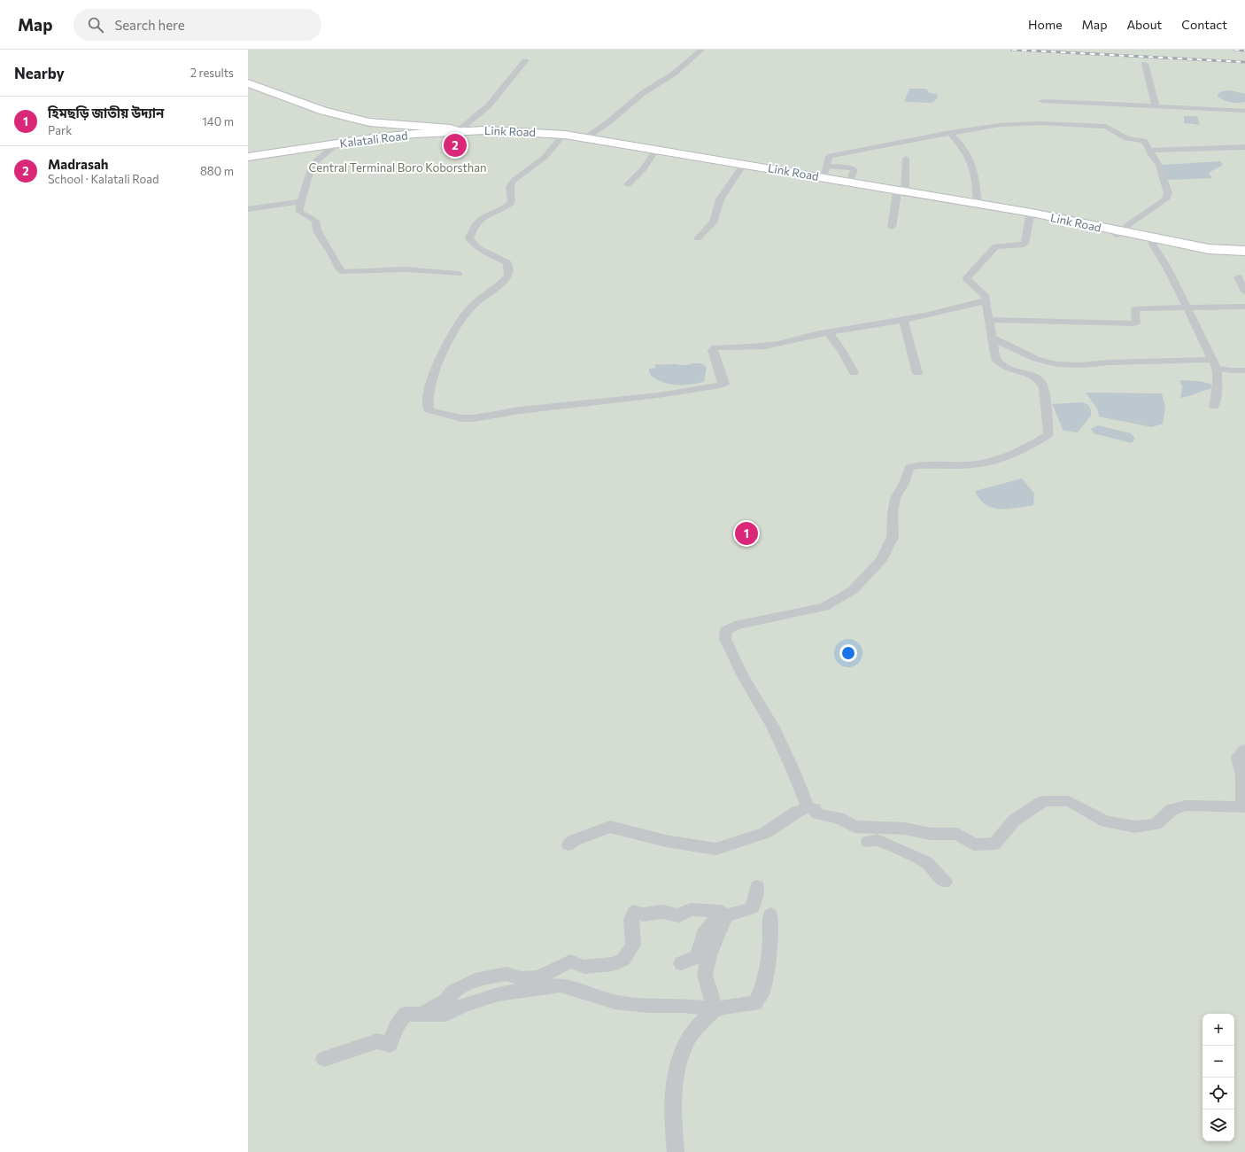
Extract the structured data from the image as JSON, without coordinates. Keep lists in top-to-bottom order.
{
  "streets": {
    "highway": ["Link Road", "Kalatali Road"]
  },
  "crossings": [
    ["Link Road", "Kalatali Road"]
  ],
  "parks": ["Central Terminal Boro Koborsthan"],
  "page": {
    "header": "Map",
    "search": "Search here",
    "nav": [
      "Home",
      "Map",
      "About",
      "Contact"
    ],
    "heading": ["Nearby", "2 results"],
    "list": [
      {
        "mark": "1",
        "name": "হিমছড়ি জাতীয় উদ্যান",
        "note": "Park",
        "value": "140 m"
      },
      {
        "mark": "2",
        "name": "Madrasah",
        "note": "School · Kalatali Road",
        "value": "880 m"
      }
    ],
    "pins": ["2", "1"],
    "map_buttons": ["+", "−"]
  }
}
